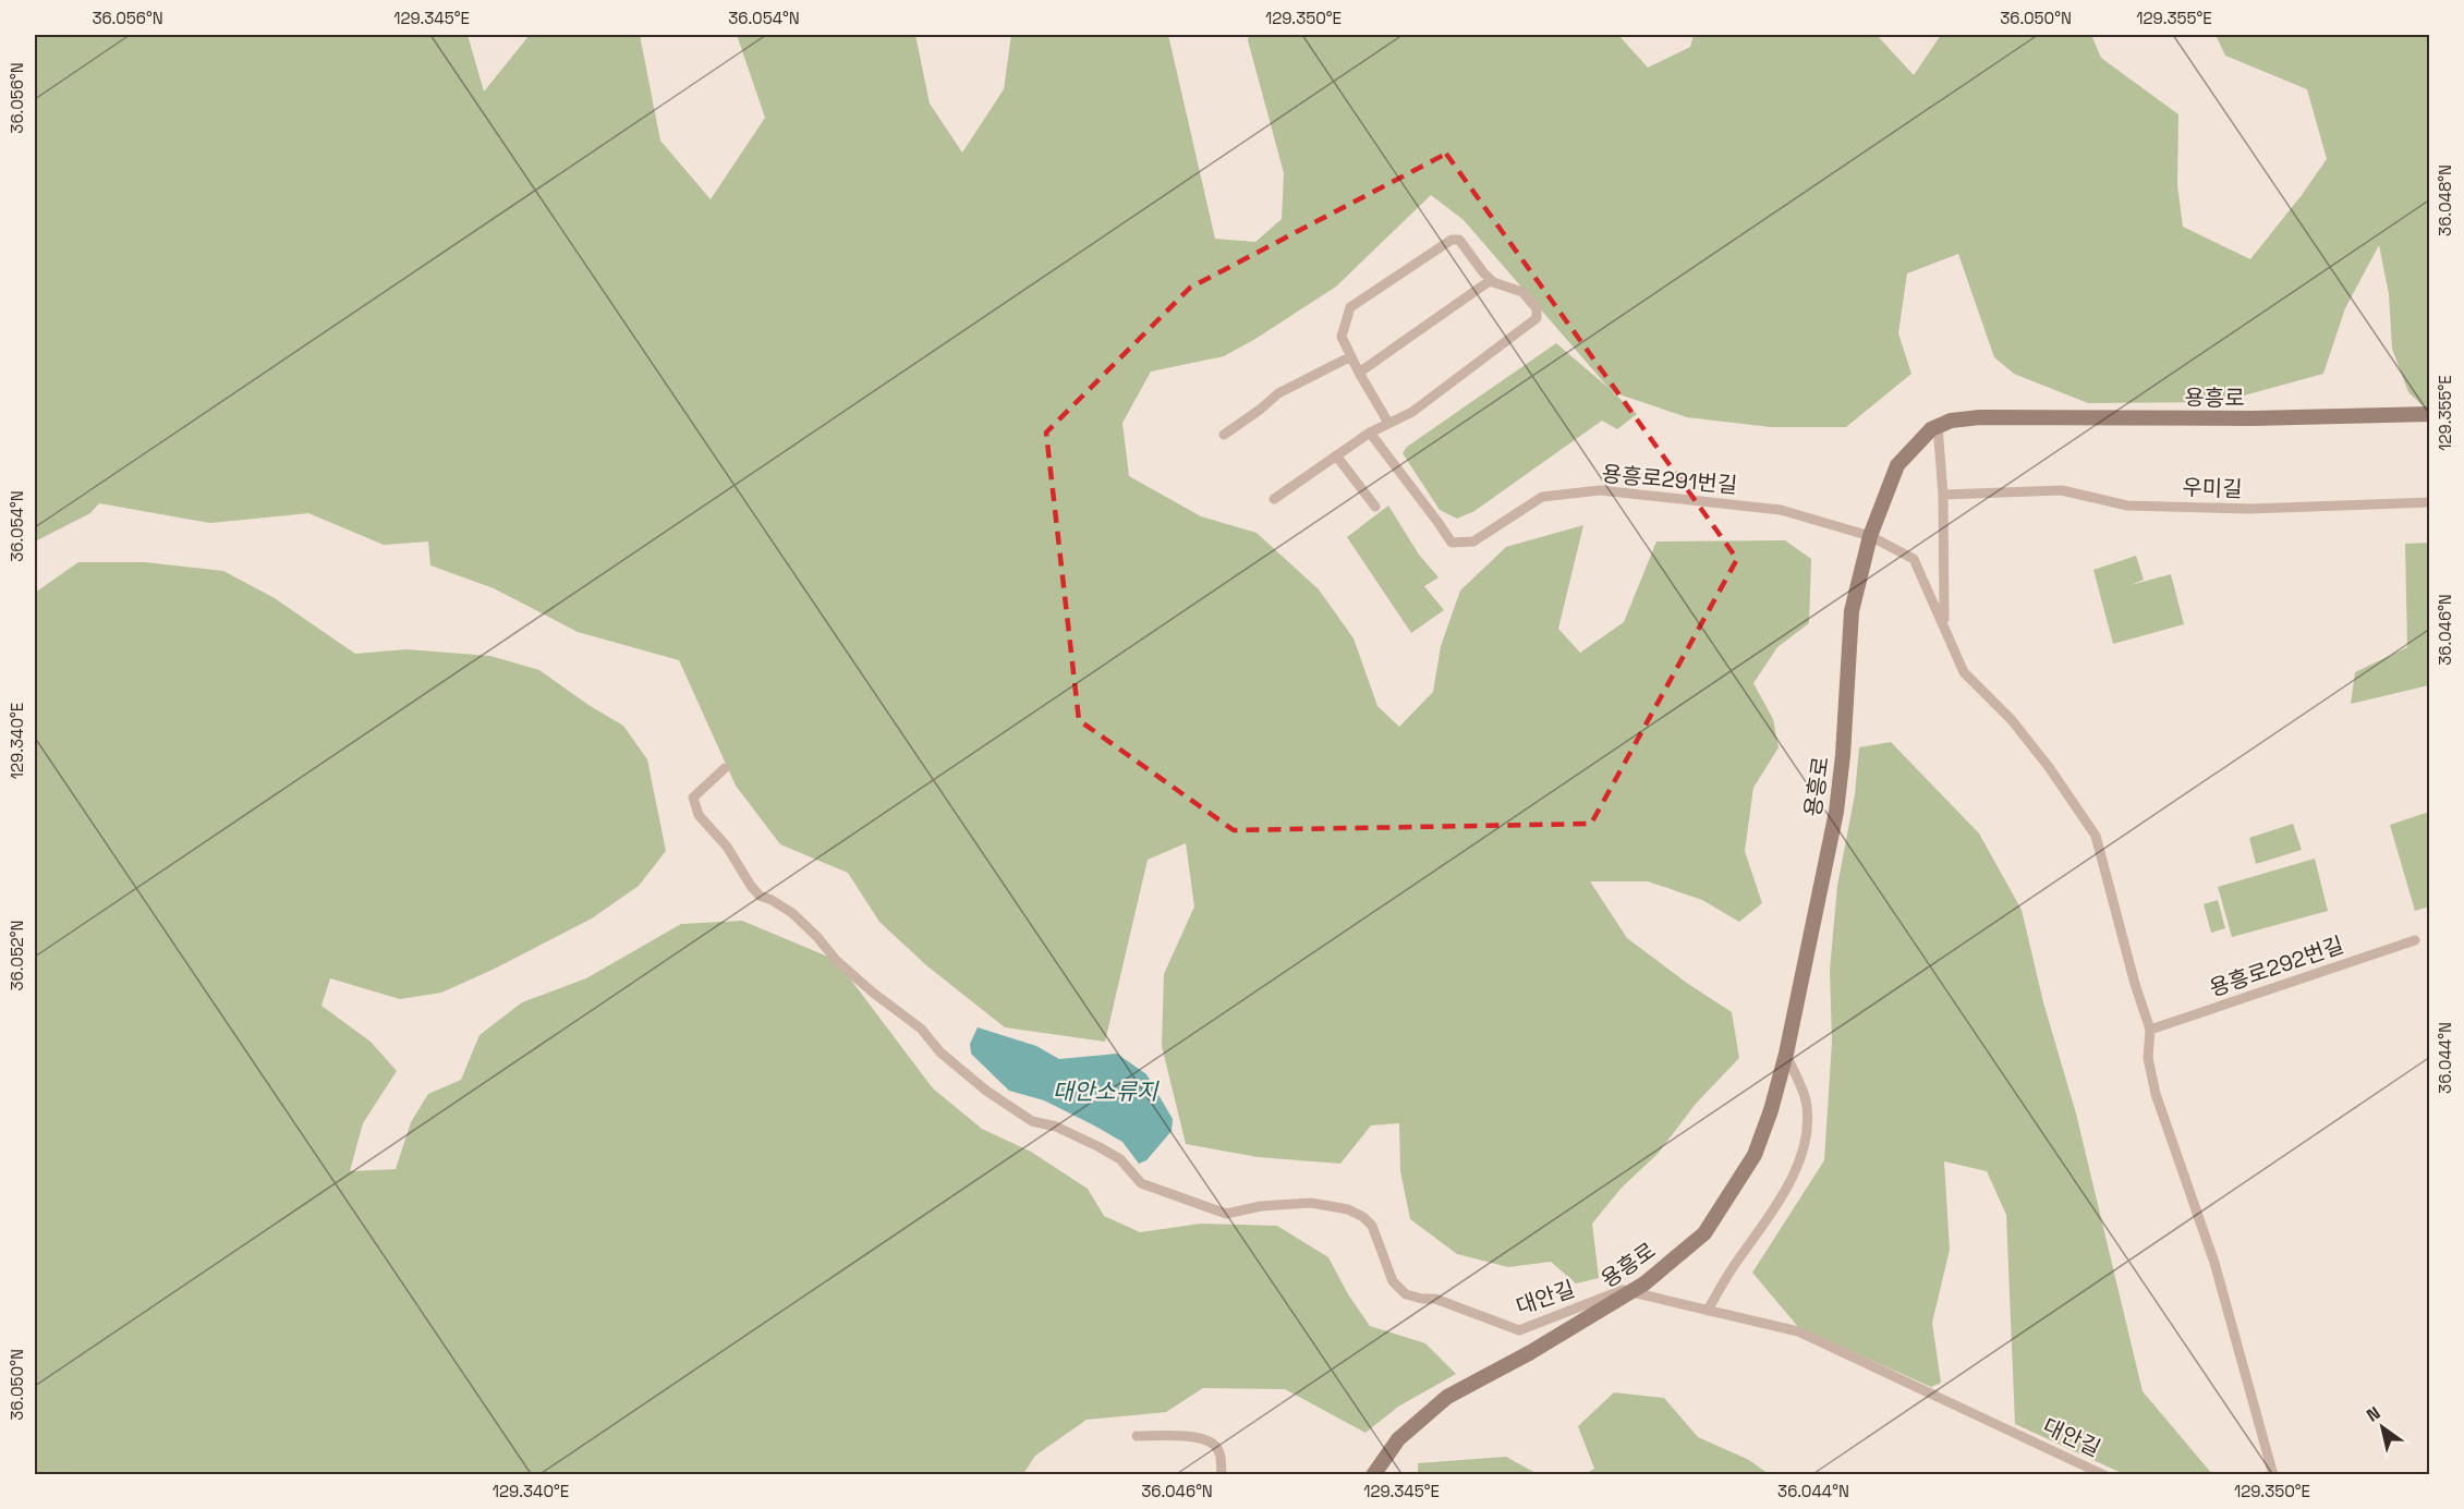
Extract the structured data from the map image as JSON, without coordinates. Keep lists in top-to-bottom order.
{
  "streets": {
    "main road": ["용흥로"],
    "street": [
      "용흥로291번길",
      "우미길",
      "용흥로292번길",
      "대안길"
    ]
  },
  "crossings": [
    ["용흥로", "용흥로291번길"],
    ["용흥로291번길", "용흥로292번길"]
  ],
  "water": ["대안소류지"],
  "north": "top left",
  "coordinates": [
    "36.056°N",
    "129.345°E",
    "36.054°N",
    "129.350°E",
    "36.050°N",
    "129.355°E",
    "36.048°N",
    "36.046°N",
    "129.340°E",
    "36.052°N",
    "36.044°N"
  ]
}
